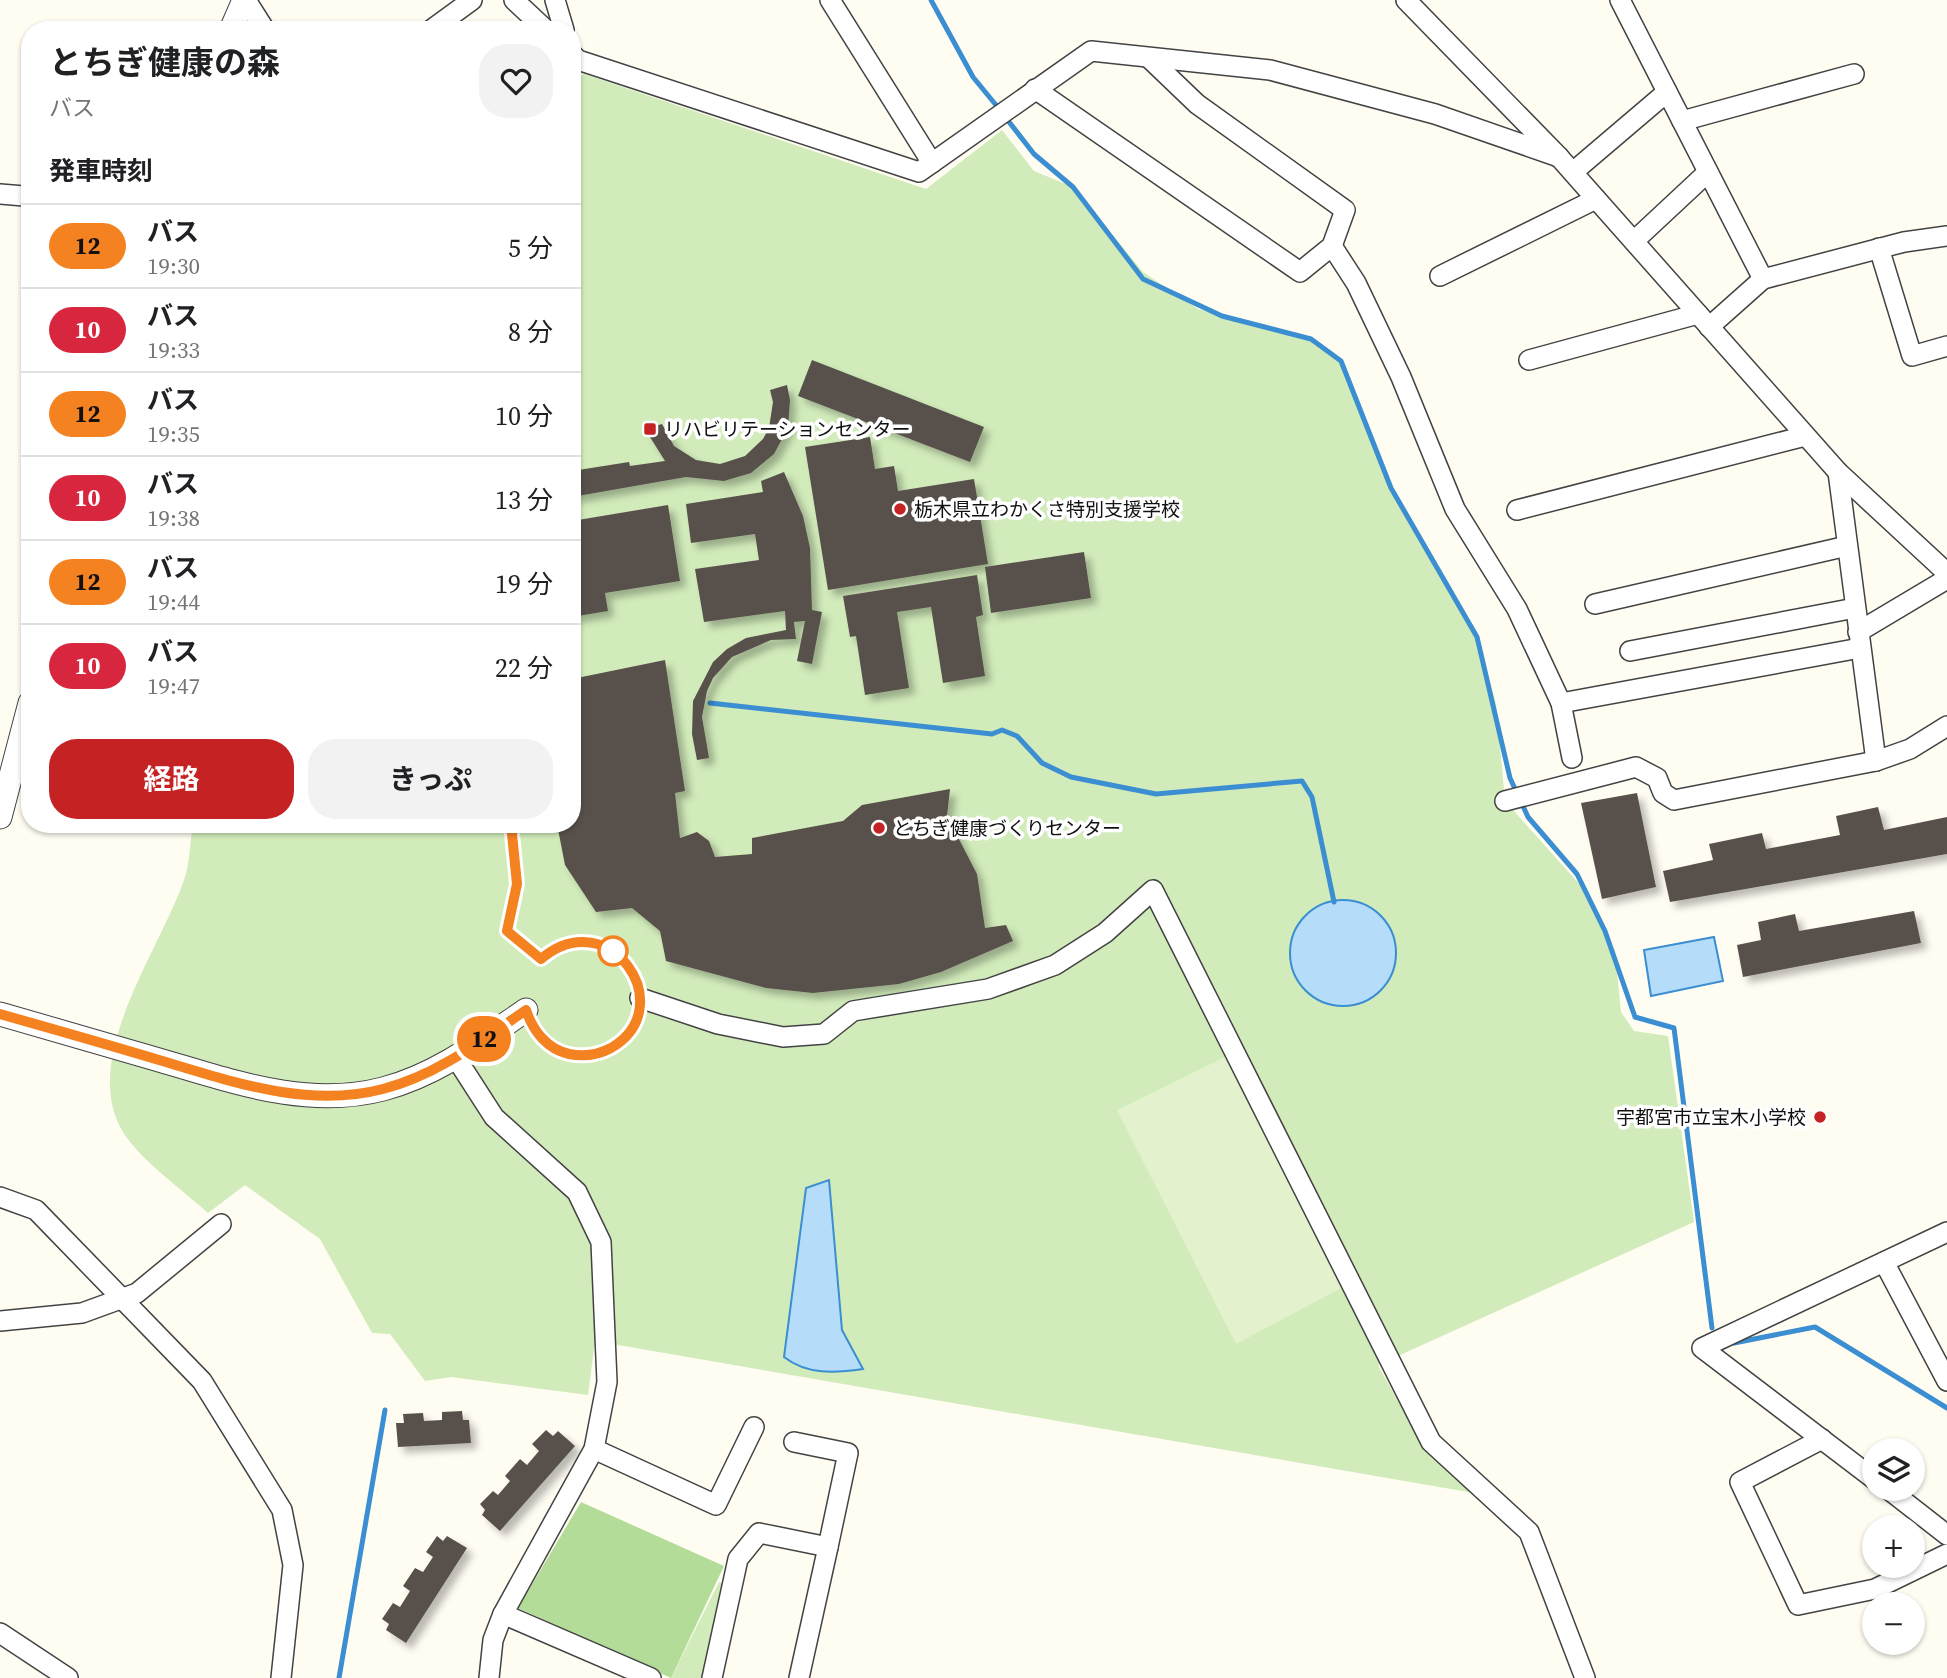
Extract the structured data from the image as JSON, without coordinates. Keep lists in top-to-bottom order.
{
  "places": {
    "transit": ["リハビリテーションセンター"],
    "other": ["栃木県立わかくさ特別支援学校", "とちぎ健康づくりセンター", "宇都宮市立宝木小学校"]
  },
  "lines": ["bus line 12"],
  "page": {
    "on_map": "12",
    "heading": [
      ["とちぎ健康の森", "バス"],
      "発車時刻"
    ],
    "list": [
      {
        "mark": "12",
        "name": "バス",
        "note": "19:30",
        "value": "5 分"
      },
      {
        "mark": "10",
        "name": "バス",
        "note": "19:33",
        "value": "8 分"
      },
      {
        "mark": "12",
        "name": "バス",
        "note": "19:35",
        "value": "10 分"
      },
      {
        "mark": "10",
        "name": "バス",
        "note": "19:38",
        "value": "13 分"
      },
      {
        "mark": "12",
        "name": "バス",
        "note": "19:44",
        "value": "19 分"
      },
      {
        "mark": "10",
        "name": "バス",
        "note": "19:47",
        "value": "22 分"
      }
    ],
    "buttons": ["経路", "きっぷ"],
    "map_buttons": ["+", "−"]
  }
}
